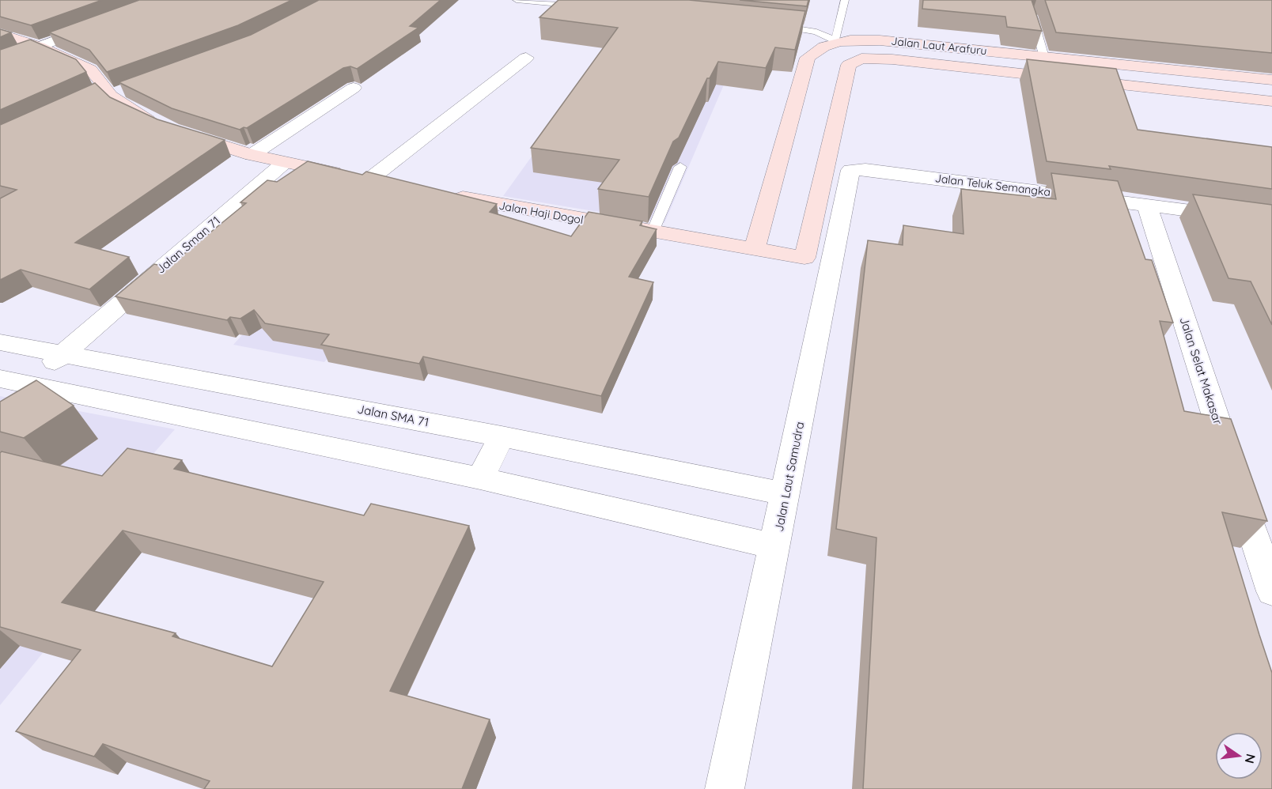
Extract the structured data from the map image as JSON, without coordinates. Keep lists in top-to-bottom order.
{
  "streets": {
    "street": [
      "Jalan Laut Arafuru",
      "Jalan Teluk Semangka",
      "Jalan Haji Dogol",
      "Jalan Sman 71",
      "Jalan Selat Makasar",
      "Jalan SMA 71",
      "Jalan Laut Samudra"
    ]
  },
  "crossings": [
    ["Jalan Laut Arafuru", "Jalan Haji Dogol"],
    ["Jalan Laut Arafuru", "Jalan Laut Samudra"],
    ["Jalan Teluk Semangka", "Jalan Selat Makasar"],
    ["Jalan Teluk Semangka", "Jalan Laut Samudra"],
    ["Jalan Haji Dogol", "Jalan Laut Samudra"],
    ["Jalan Sman 71", "Jalan SMA 71"],
    ["Jalan SMA 71", "Jalan Laut Samudra"]
  ],
  "north": "right"
}
